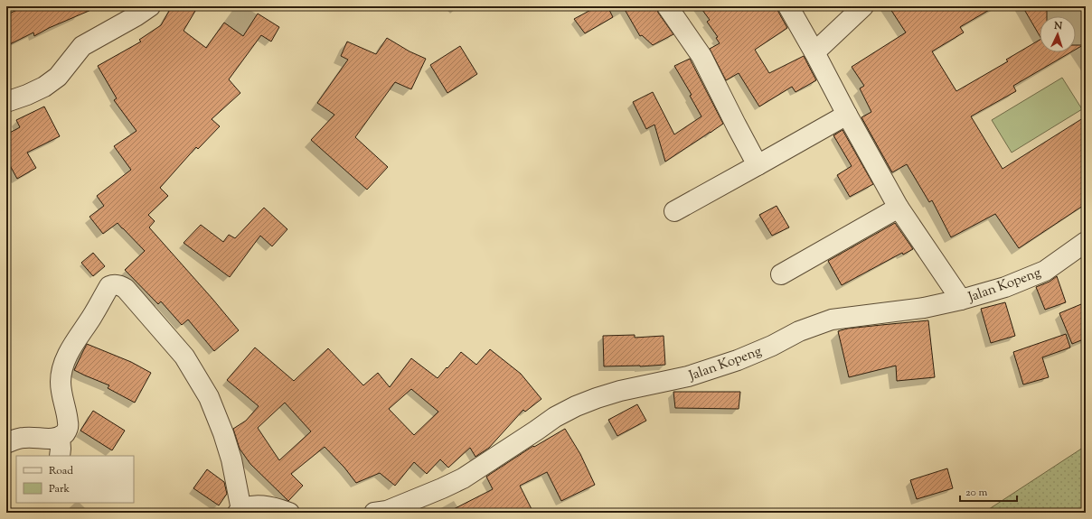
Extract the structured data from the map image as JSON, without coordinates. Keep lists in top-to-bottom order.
{
  "streets": {
    "street": ["Jalan Kopeng"]
  },
  "legend": ["Road", "Park"],
  "scale_bar": "20 m",
  "north": "top"
}
